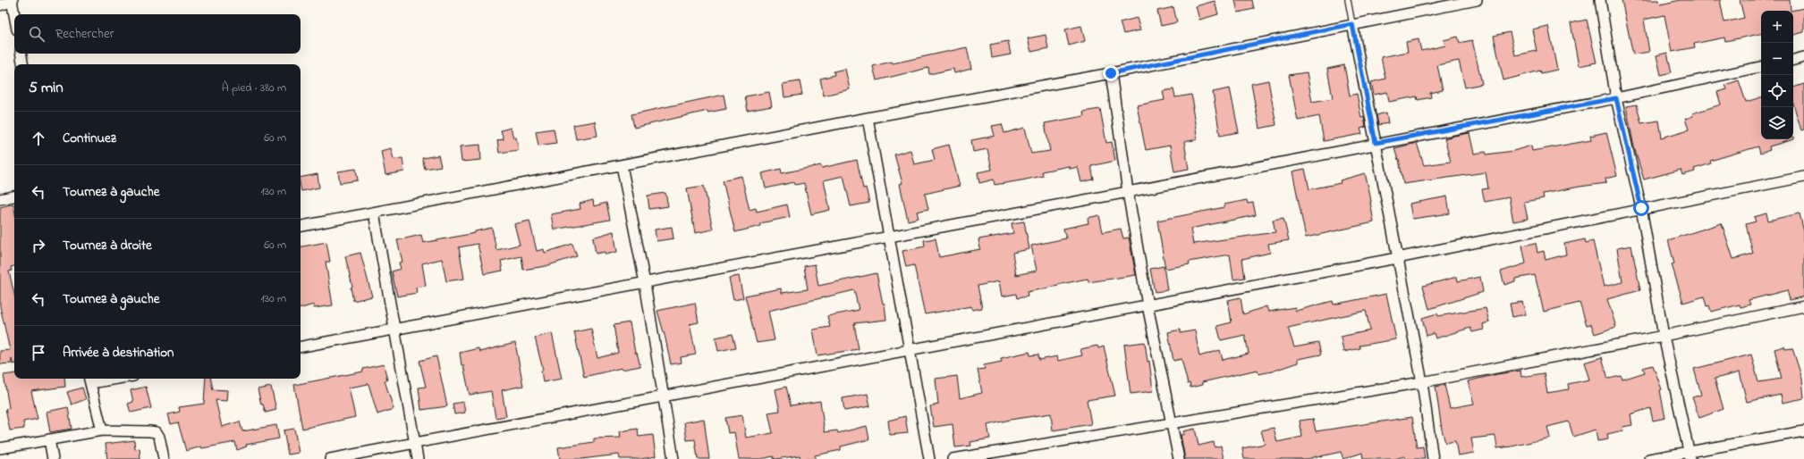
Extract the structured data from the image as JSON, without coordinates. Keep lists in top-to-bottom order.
{
  "page": {
    "map_buttons": ["+", "−"],
    "search": "Rechercher",
    "heading": ["5 min", "À pied · 380 m"],
    "list": [
      ["Continuez", "60 m"],
      ["Tournez à gauche", "130 m"],
      ["Tournez à droite", "60 m"],
      ["Tournez à gauche", "130 m"],
      "Arrivée à destination"
    ]
  }
}
